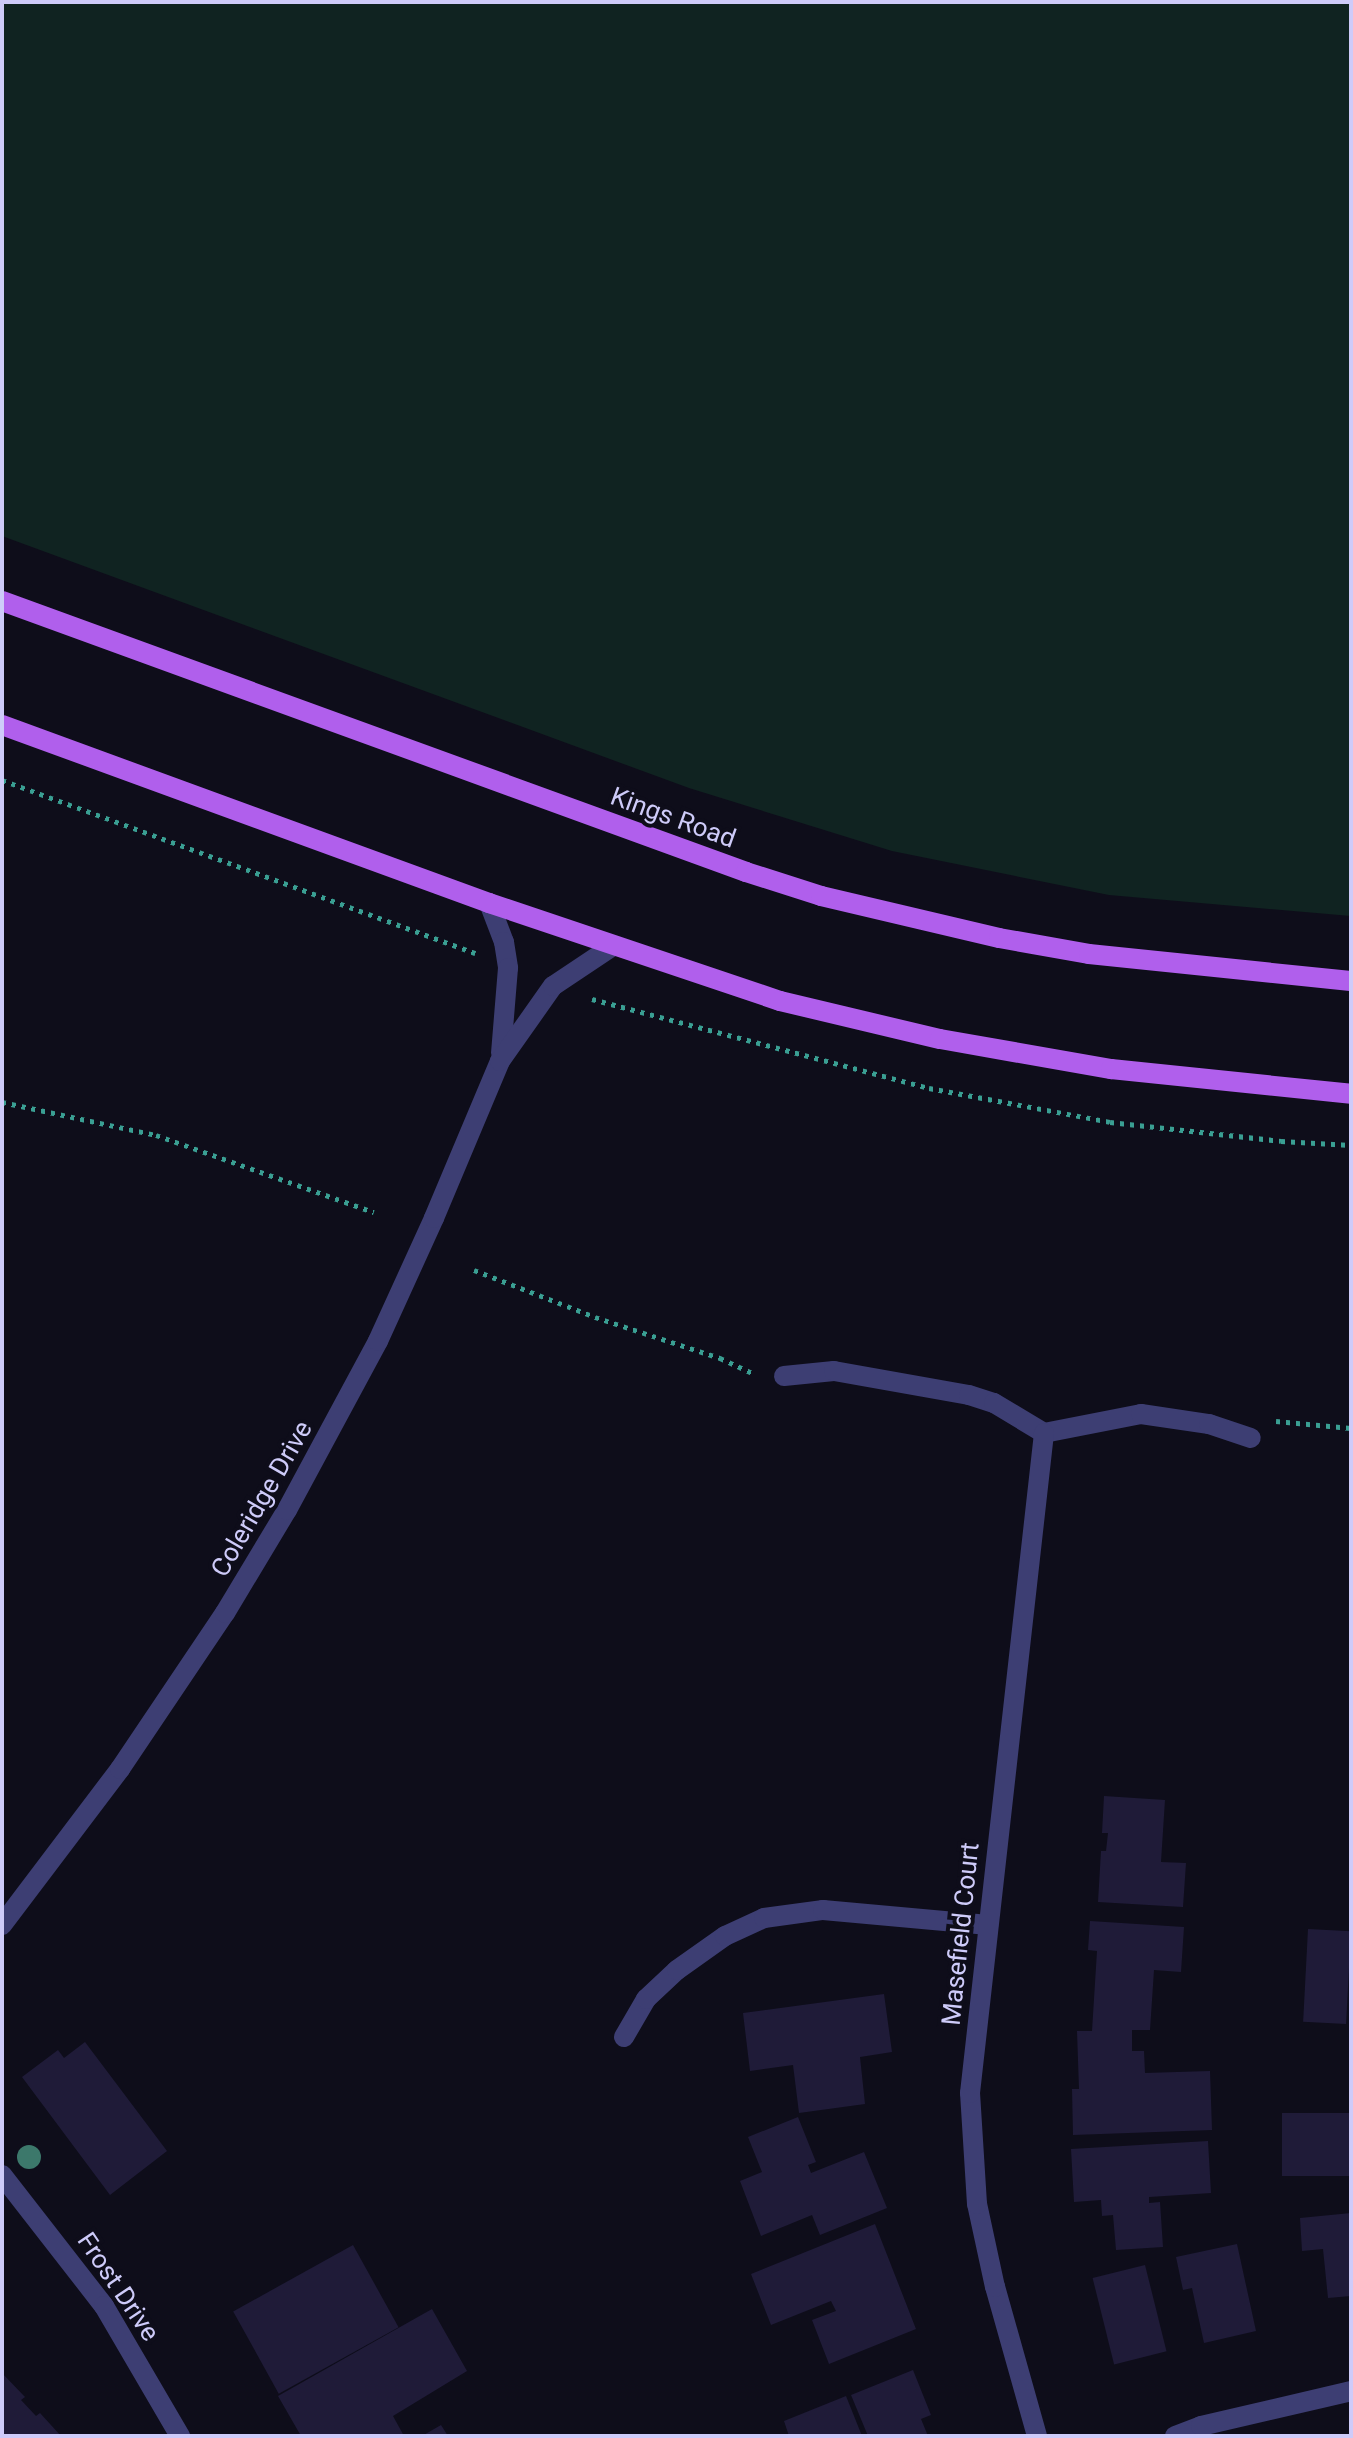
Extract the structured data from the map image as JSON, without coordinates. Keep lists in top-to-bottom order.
{
  "streets": {
    "main road": ["Kings Road"],
    "street": ["Coleridge Drive", "Masefield Court", "Frost Drive"]
  }
}
